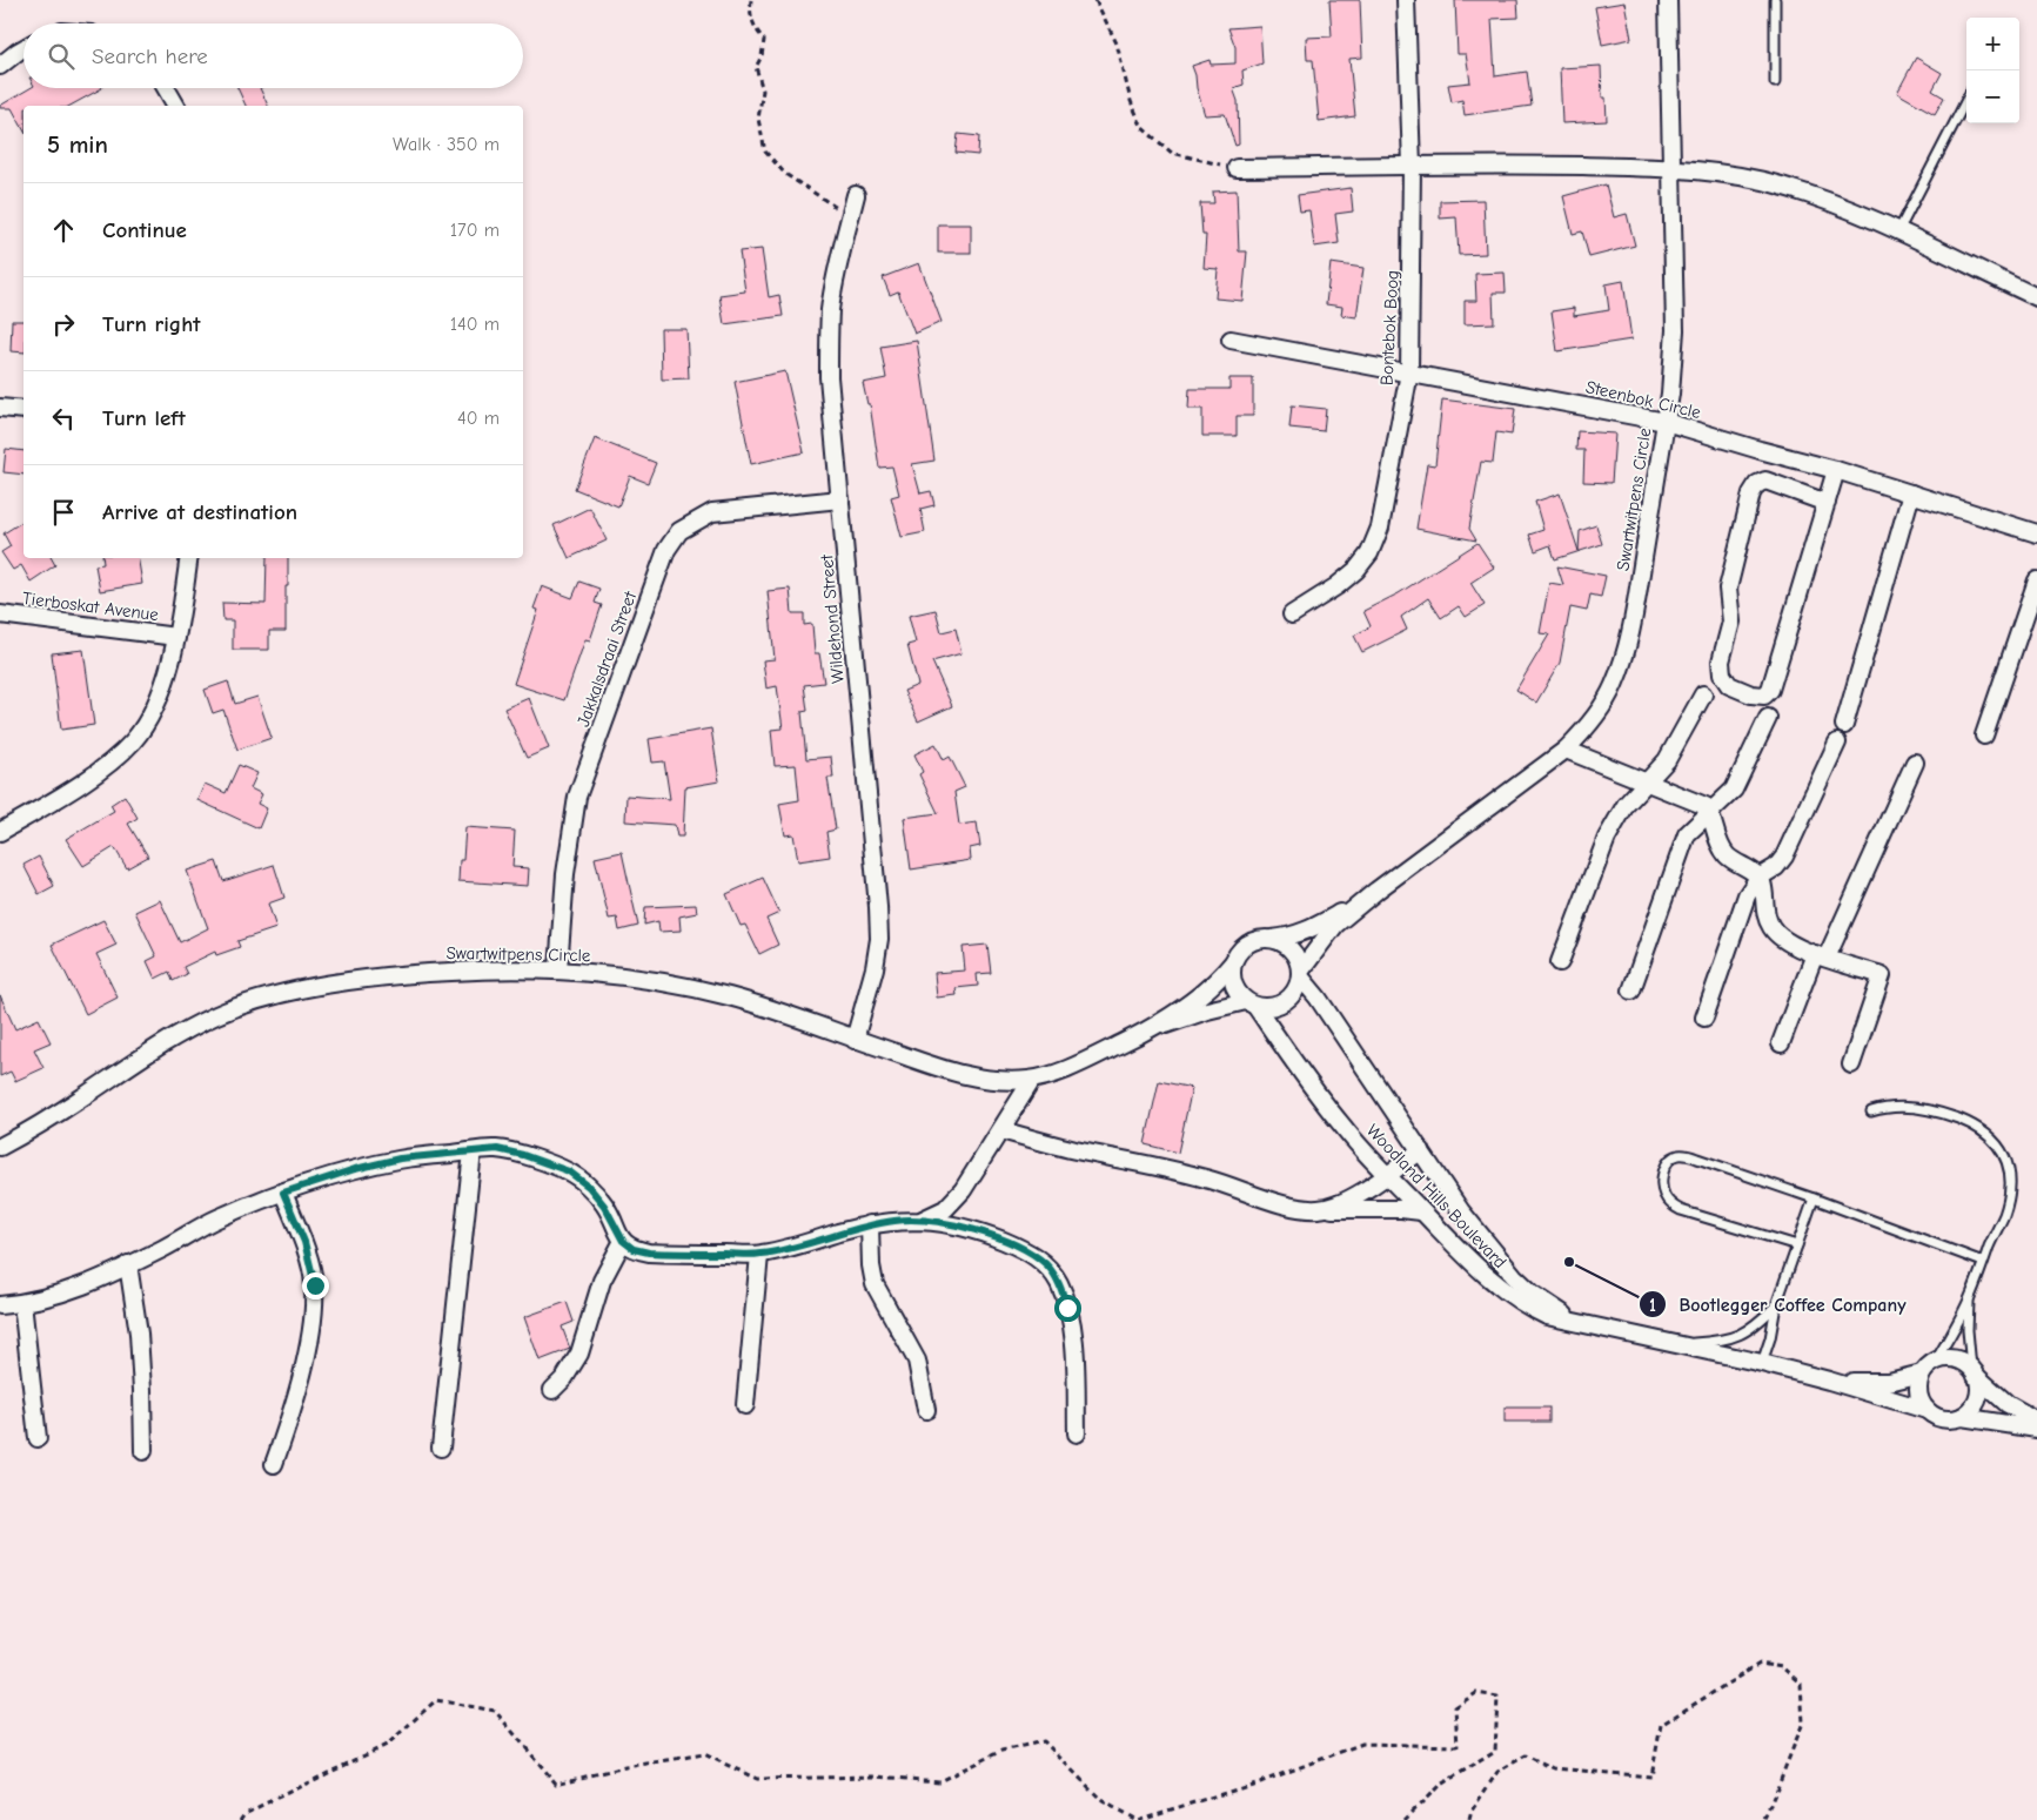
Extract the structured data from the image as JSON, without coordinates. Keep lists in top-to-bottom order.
{
  "streets": {
    "street": [
      "Bontebok Boog",
      "Steenbok Circle",
      "Swartwitpens Circle",
      "Tierboskat Avenue",
      "Wildehond Street",
      "Jakkalsdraai Street",
      "Woodland Hills Boulevard"
    ]
  },
  "crossings": [
    ["Bontebok Boog", "Steenbok Circle"],
    ["Steenbok Circle", "Swartwitpens Circle"],
    ["Swartwitpens Circle", "Wildehond Street"],
    ["Swartwitpens Circle", "Jakkalsdraai Street"],
    ["Swartwitpens Circle", "Woodland Hills Boulevard"],
    ["Wildehond Street", "Jakkalsdraai Street"]
  ],
  "places": ["Bootlegger Coffee Company"],
  "page": {
    "map_buttons": ["+", "−"],
    "search": "Search here",
    "heading": ["5 min", "Walk · 350 m"],
    "list": [
      ["Continue", "170 m"],
      ["Turn right", "140 m"],
      ["Turn left", "40 m"],
      "Arrive at destination"
    ]
  }
}
